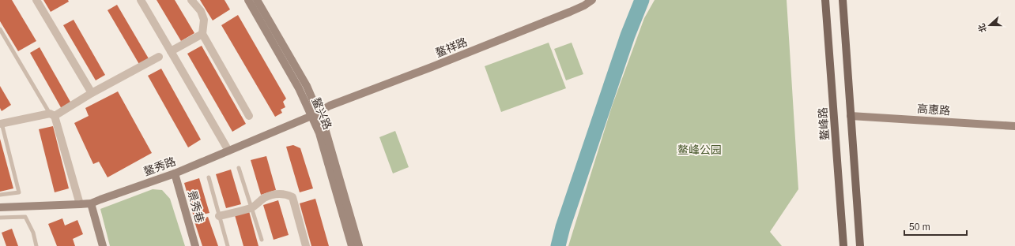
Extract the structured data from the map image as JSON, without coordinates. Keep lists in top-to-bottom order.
{
  "streets": {
    "main road": ["鳌峰路"],
    "street": [
      "鳌祥路",
      "高惠路",
      "鳌兴路",
      "鳌秀路",
      "景秀巷"
    ]
  },
  "crossings": [
    ["鳌祥路", "鳌兴路"],
    ["鳌祥路", "鳌秀路"],
    ["鳌兴路", "鳌秀路"],
    ["鳌秀路", "景秀巷"]
  ],
  "parks": ["鳌峰公园"],
  "scale_bar": "50 m",
  "north": "left"
}
